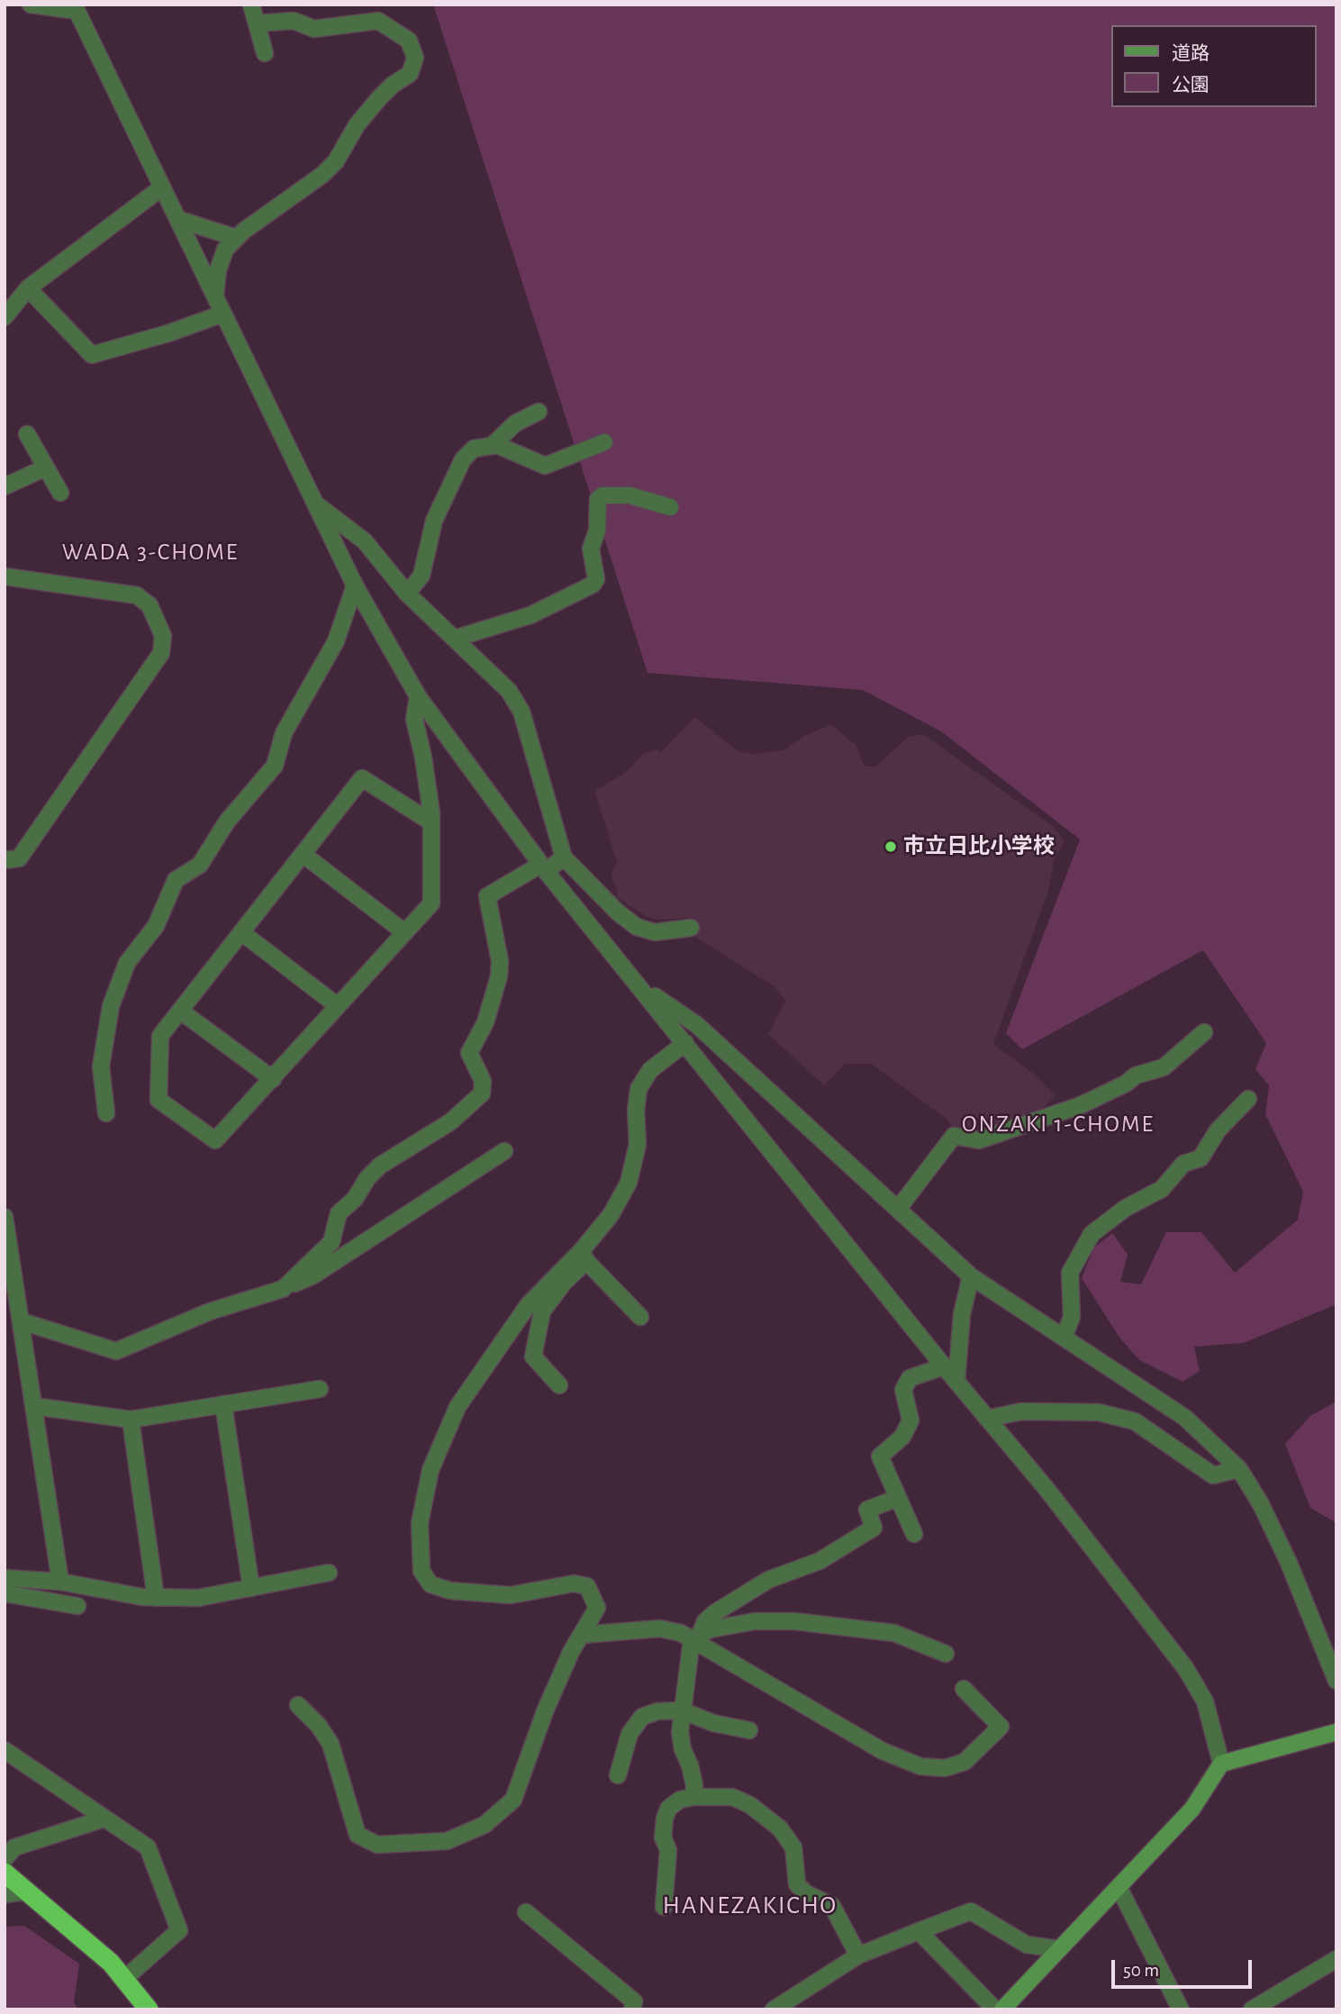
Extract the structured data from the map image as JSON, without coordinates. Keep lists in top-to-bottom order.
{
  "districts": ["WADA 3-CHOME", "ONZAKI 1-CHOME", "HANEZAKICHO"],
  "places": ["市立日比小学校"],
  "legend": ["道路", "公園"],
  "scale_bar": "50 m"
}
